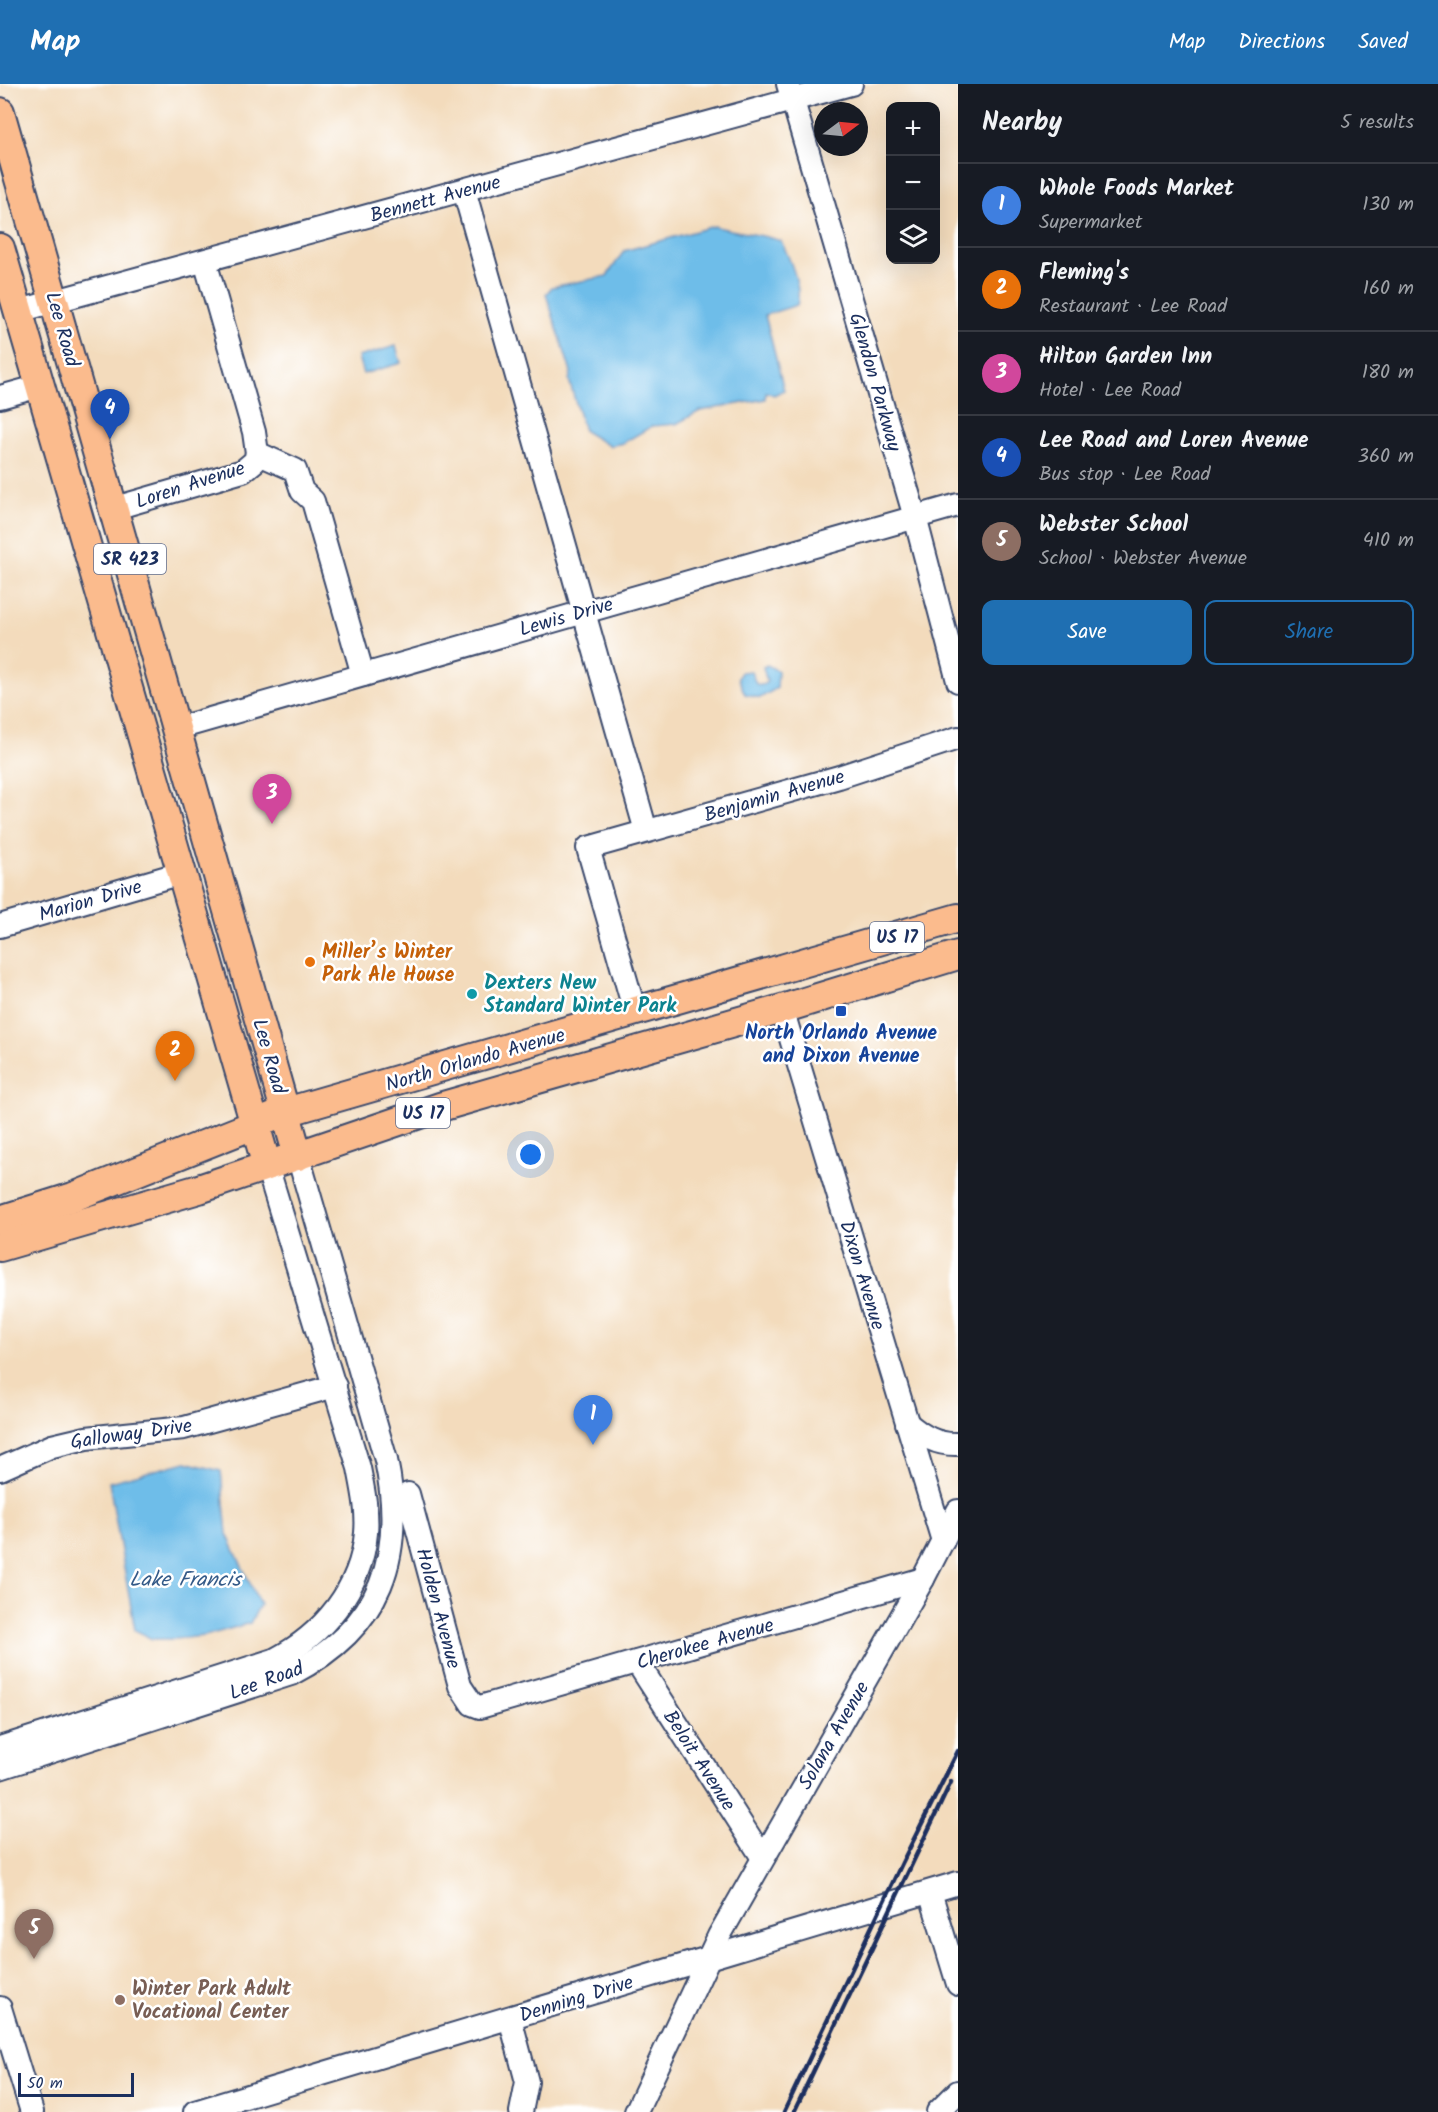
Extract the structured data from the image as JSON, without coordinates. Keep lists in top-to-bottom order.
{
  "streets": {
    "main road": [
      "Lee Road",
      "SR 423",
      "US 17",
      "North Orlando Avenue"
    ],
    "street": [
      "Bennett Avenue",
      "Glendon Parkway",
      "Loren Avenue",
      "Lewis Drive",
      "Benjamin Avenue",
      "Marion Drive",
      "Dixon Avenue",
      "Galloway Drive",
      "Holden Avenue",
      "Cherokee Avenue",
      "Solana Avenue",
      "Beloit Avenue",
      "Denning Drive"
    ]
  },
  "crossings": [
    ["Bennett Avenue", "Lee Road"],
    ["Bennett Avenue", "Glendon Parkway"],
    ["Lee Road", "Loren Avenue"],
    ["Lee Road", "Lewis Drive"],
    ["Lee Road", "Marion Drive"],
    ["Lee Road", "North Orlando Avenue"],
    ["Lee Road", "Galloway Drive"],
    ["Glendon Parkway", "Lewis Drive"],
    ["Benjamin Avenue", "North Orlando Avenue"],
    ["North Orlando Avenue", "Dixon Avenue"],
    ["Dixon Avenue", "Solana Avenue"],
    ["Holden Avenue", "Cherokee Avenue"],
    ["Cherokee Avenue", "Solana Avenue"],
    ["Cherokee Avenue", "Beloit Avenue"],
    ["Solana Avenue", "Beloit Avenue"],
    ["Solana Avenue", "Denning Drive"]
  ],
  "water": ["Lake Francis"],
  "places": {
    "other": ["Miller’s Winter Park Ale House", "Dexters New Standard Winter Park", "Winter Park Adult Vocational Center"],
    "transit": ["North Orlando Avenue and Dixon Avenue"]
  },
  "scale_bar": "50 m",
  "north": "right",
  "page": {
    "header": "Map",
    "nav": ["Map", "Directions", "Saved"],
    "heading": ["Nearby", "5 results"],
    "map_buttons": ["+", "−"],
    "list": [
      {
        "mark": "1",
        "name": "Whole Foods Market",
        "note": "Supermarket",
        "value": "130 m"
      },
      {
        "mark": "2",
        "name": "Fleming's",
        "note": "Restaurant · Lee Road",
        "value": "160 m"
      },
      {
        "mark": "3",
        "name": "Hilton Garden Inn",
        "note": "Hotel · Lee Road",
        "value": "180 m"
      },
      {
        "mark": "4",
        "name": "Lee Road and Loren Avenue",
        "note": "Bus stop · Lee Road",
        "value": "360 m"
      },
      {
        "mark": "5",
        "name": "Webster School",
        "note": "School · Webster Avenue",
        "value": "410 m"
      }
    ],
    "pins": [
      "4",
      "3",
      "2",
      "1",
      "5"
    ],
    "buttons": ["Save", "Share"],
    "scale": "50 m"
  }
}
